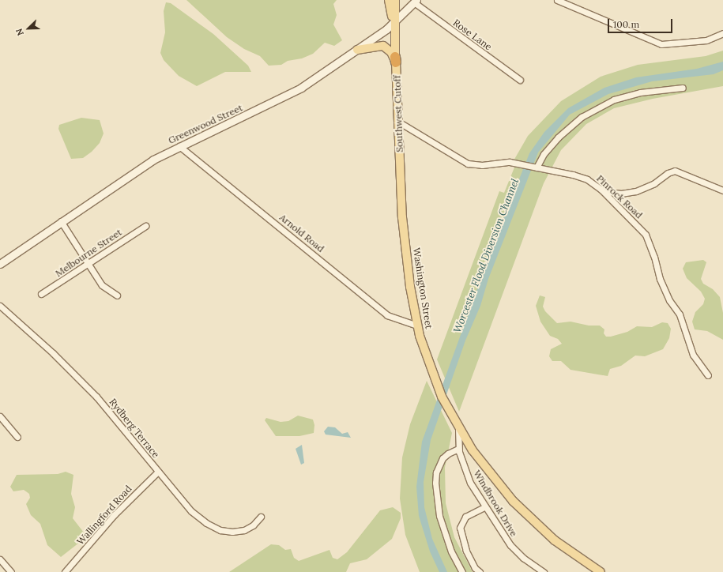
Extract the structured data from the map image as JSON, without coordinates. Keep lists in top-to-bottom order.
{
  "streets": {
    "main road": ["Southwest Cutoff", "Greenwood Street", "Washington Street"],
    "street": [
      "Rose Lane",
      "Pinrock Road",
      "Arnold Road",
      "Melbourne Street",
      "Rydberg Terrace",
      "Windbrook Drive",
      "Wallingford Road"
    ]
  },
  "crossings": [
    ["Rose Lane", "Greenwood Street"],
    ["Southwest Cutoff", "Greenwood Street"],
    ["Southwest Cutoff", "Pinrock Road"],
    ["Southwest Cutoff", "Washington Street"],
    ["Greenwood Street", "Arnold Road"],
    ["Arnold Road", "Washington Street"],
    ["Washington Street", "Windbrook Drive"],
    ["Rydberg Terrace", "Wallingford Road"]
  ],
  "water": ["Worcester Flood Diversion Channel"],
  "scale_bar": "100 m",
  "north": "bottom left"
}
